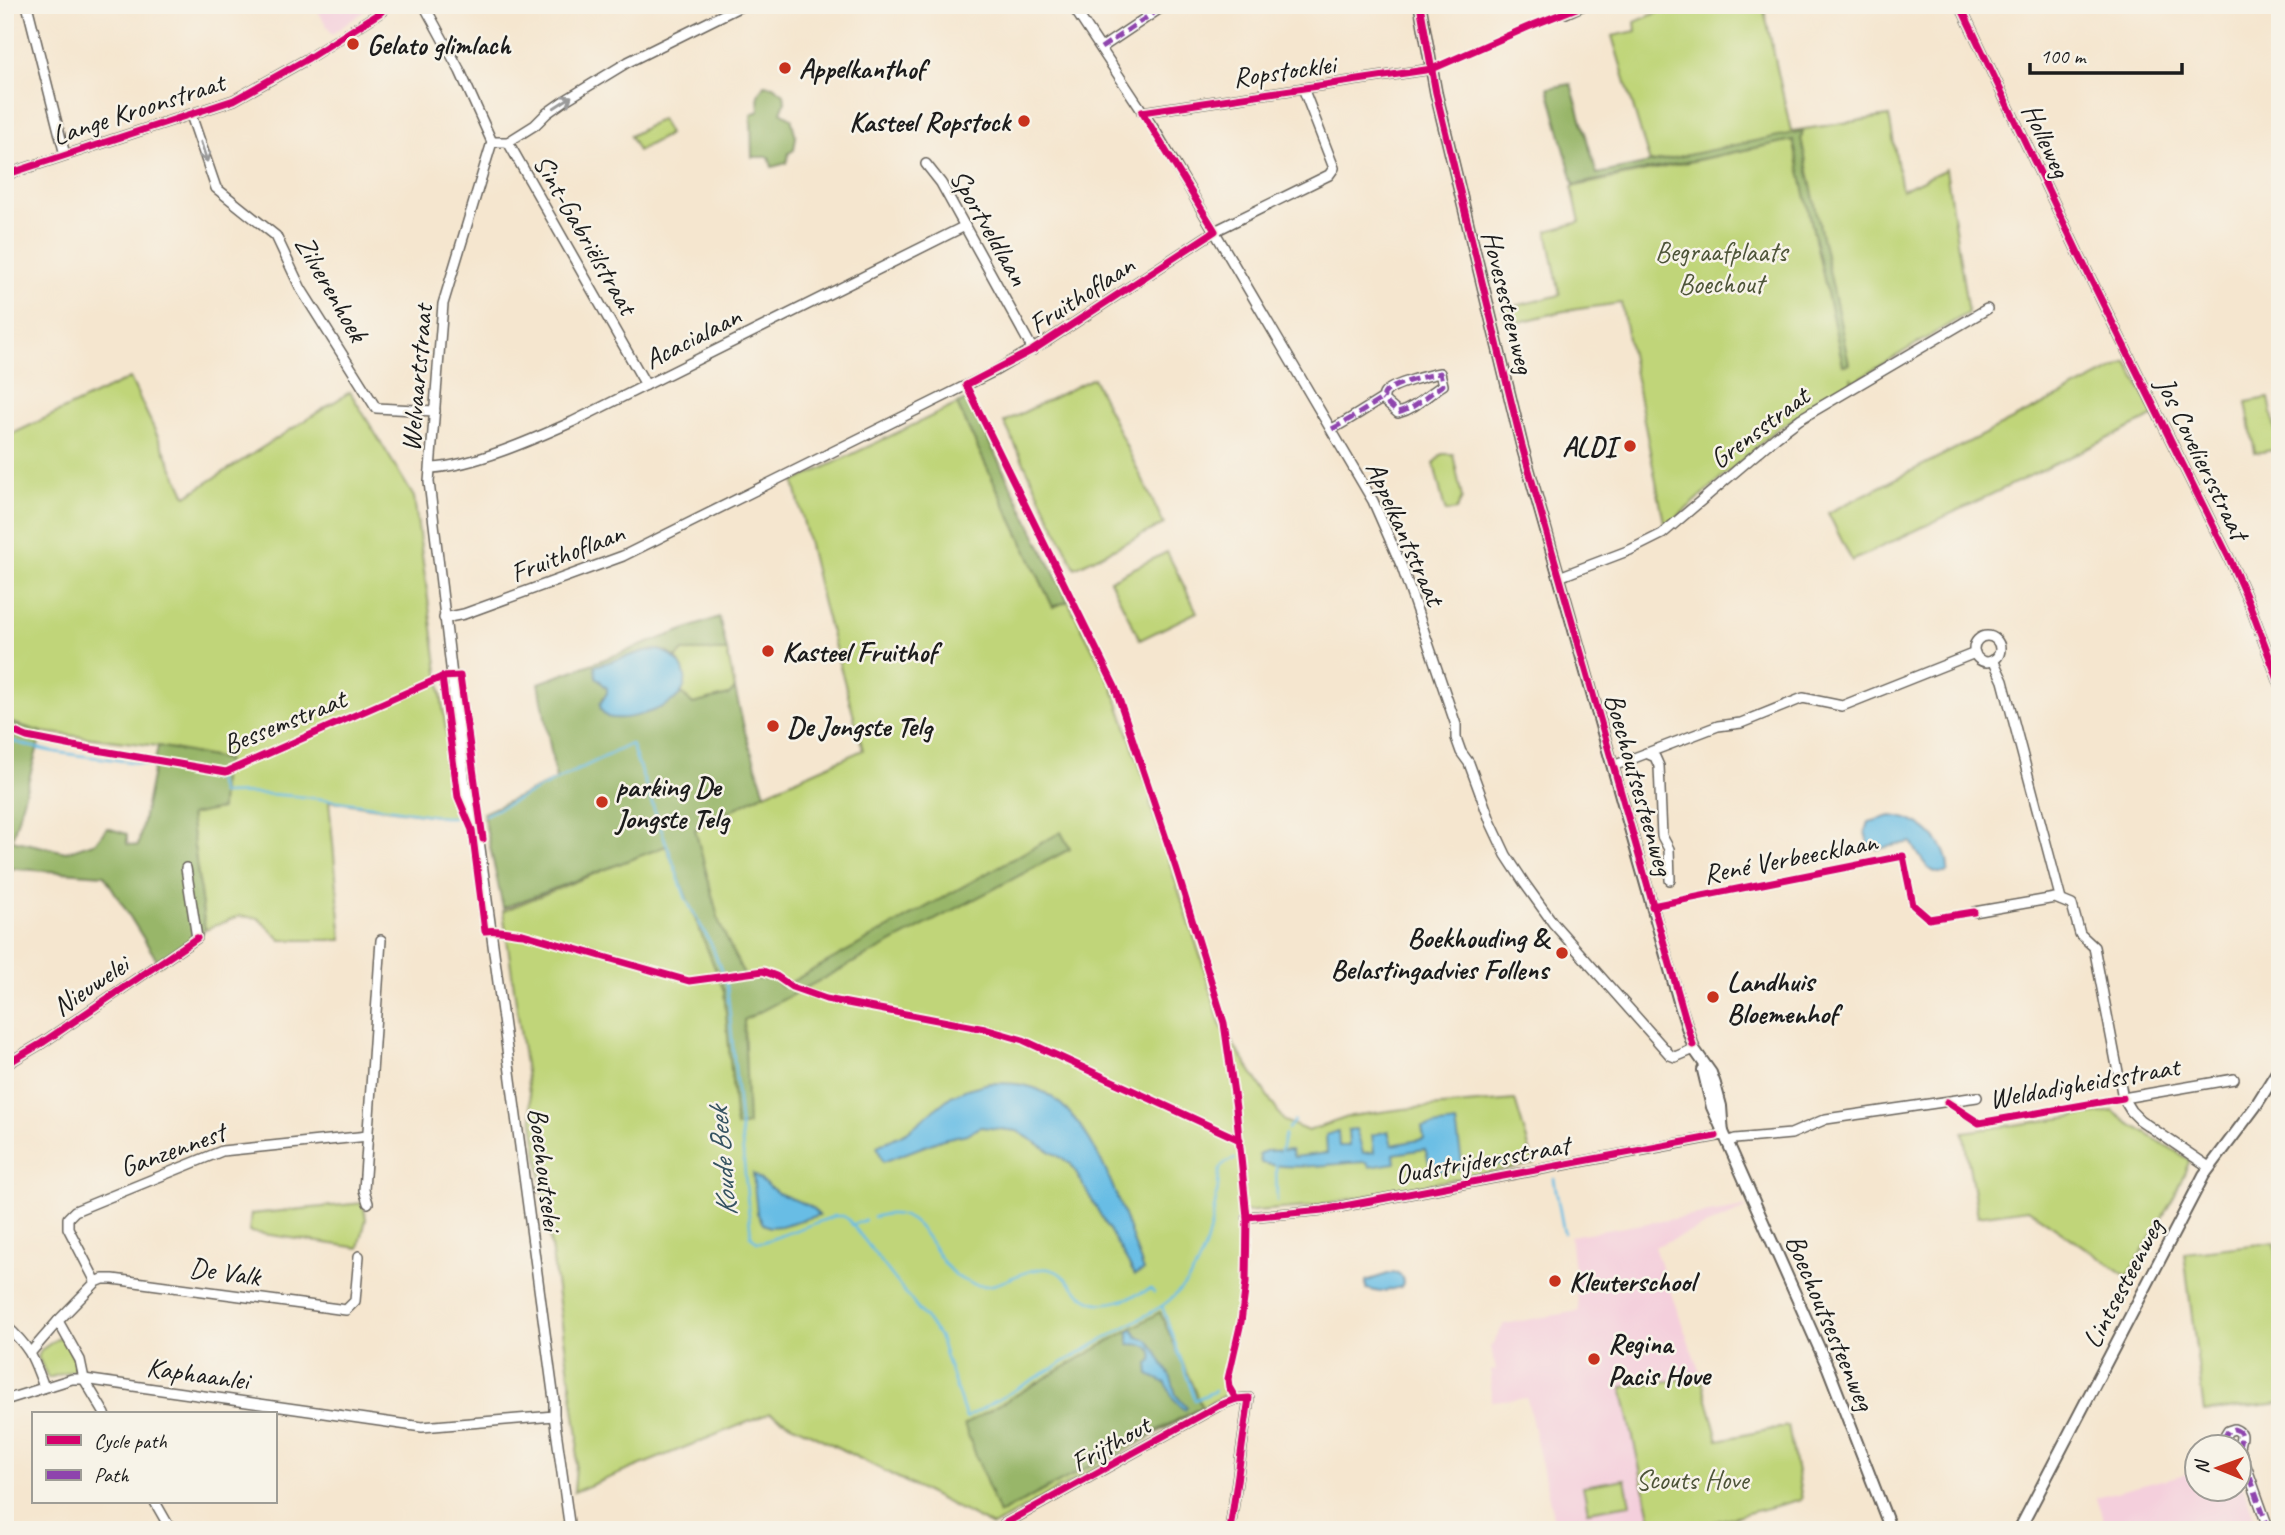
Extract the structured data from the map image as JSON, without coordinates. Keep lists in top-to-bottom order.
{
  "streets": {
    "street": [
      "Ropstocklei",
      "Lange Kroonstraat",
      "Holleweg",
      "Sportveldlaan",
      "Sint-Gabriëlstraat",
      "Zilverenhoek",
      "Fruithoflaan",
      "Hovesesteenweg",
      "Acacialaan",
      "Welvaartstraat",
      "Grensstraat",
      "Jos Coveliersstraat",
      "Appelkantstraat",
      "Boechoutsesteenweg",
      "Nieuwelei",
      "Weldadigheidsstraat",
      "Ganzennest",
      "Oudstrijdersstraat",
      "Boechoutselei",
      "De Valk",
      "Lintsesteenweg",
      "Kaphaanlei",
      "Frijthout"
    ],
    "cycle path": ["Bessemstraat", "René Verbeecklaan"]
  },
  "crossings": [
    ["Ropstocklei", "Fruithoflaan"],
    ["Ropstocklei", "Hovesesteenweg"],
    ["Ropstocklei", "Appelkantstraat"],
    ["Lange Kroonstraat", "Zilverenhoek"],
    ["Holleweg", "Jos Coveliersstraat"],
    ["Sportveldlaan", "Fruithoflaan"],
    ["Sportveldlaan", "Acacialaan"],
    ["Sint-Gabriëlstraat", "Acacialaan"],
    ["Sint-Gabriëlstraat", "Welvaartstraat"],
    ["Zilverenhoek", "Welvaartstraat"],
    ["Fruithoflaan", "Welvaartstraat"],
    ["Fruithoflaan", "Appelkantstraat"],
    ["Hovesesteenweg", "Grensstraat"],
    ["Hovesesteenweg", "Boechoutsesteenweg"],
    ["Acacialaan", "Welvaartstraat"],
    ["Welvaartstraat", "Boechoutselei"],
    ["Appelkantstraat", "Boechoutsesteenweg"],
    ["Boechoutsesteenweg", "Weldadigheidsstraat"],
    ["Boechoutsesteenweg", "Oudstrijdersstraat"],
    ["Weldadigheidsstraat", "Oudstrijdersstraat"],
    ["Ganzennest", "De Valk"],
    ["Boechoutselei", "Kaphaanlei"]
  ],
  "one_way": ["Zilverenhoek"],
  "water": ["Koude Beek"],
  "parks": ["Begraafplaats Boechout", "Scouts Hove"],
  "places": [
    "Gelato glimlach",
    "Appelkanthof",
    "Kasteel Ropstock",
    "ALDI",
    "Kasteel Fruithof",
    "De Jongste Telg",
    "parking De Jongste Telg",
    "Boekhouding & Belastingadvies Follens",
    "Landhuis Bloemenhof",
    "Kleuterschool",
    "Regina Pacis Hove"
  ],
  "legend": ["Cycle path", "Path"],
  "scale_bar": "100 m",
  "north": "left"
}
